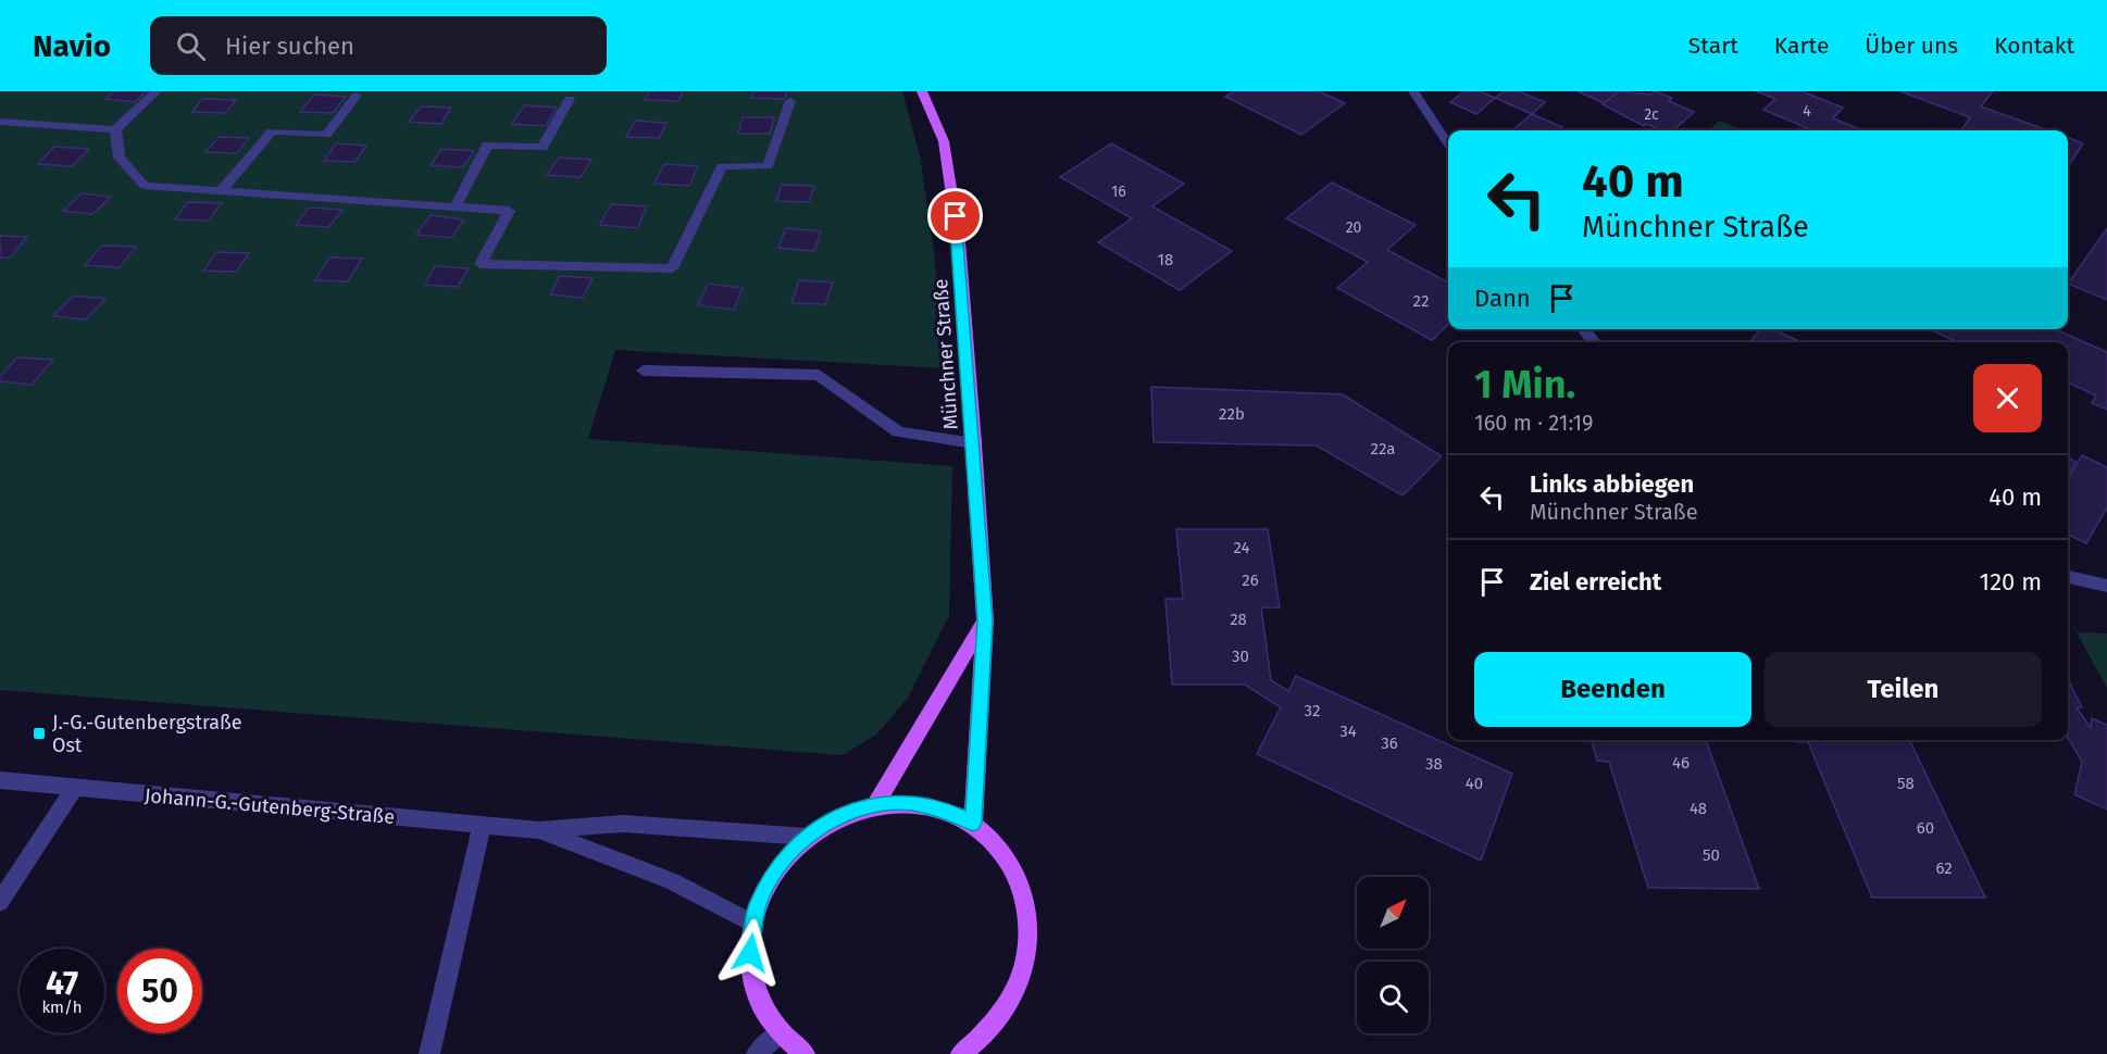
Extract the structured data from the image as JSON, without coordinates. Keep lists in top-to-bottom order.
{
  "streets": {
    "main road": ["Münchner Straße"],
    "street": ["Johann-G.-Gutenberg-Straße"]
  },
  "places": {
    "transit": ["J.-G.-Gutenbergstraße Ost"]
  },
  "house_numbers": [
    "4",
    "2c",
    "16",
    "20",
    "18",
    "22",
    "22b",
    "22a",
    "24",
    "26",
    "28",
    "30",
    "32",
    "34",
    "36",
    "46",
    "38",
    "40",
    "58",
    "48",
    "60",
    "50",
    "62"
  ],
  "north": "top right",
  "page": {
    "header": "Navio",
    "search": "Hier suchen",
    "nav": [
      "Start",
      "Karte",
      "Über uns",
      "Kontakt"
    ],
    "turn": ["40 m", "Münchner Straße"],
    "then": "Dann",
    "heading": ["1 Min.", "160 m · 21:19"],
    "list": [
      {
        "name": "Links abbiegen",
        "note": "Münchner Straße",
        "value": "40 m"
      },
      {
        "name": "Ziel erreicht",
        "value": "120 m"
      }
    ],
    "buttons": ["Beenden", "Teilen"],
    "speed": "47 km/h",
    "limit": "50"
  }
}
